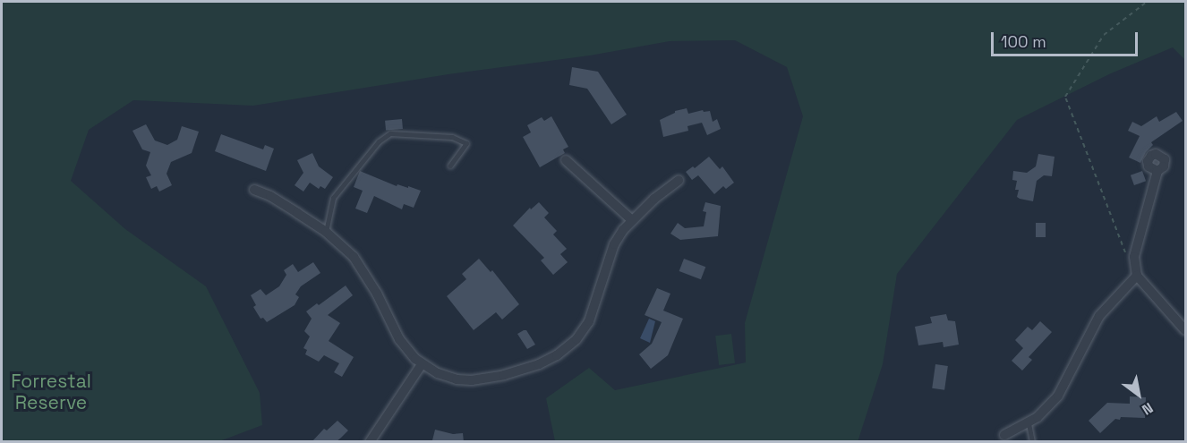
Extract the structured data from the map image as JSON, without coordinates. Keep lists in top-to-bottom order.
{
  "parks": ["Forrestal Reserve"],
  "scale_bar": "100 m",
  "north": "bottom right"
}
